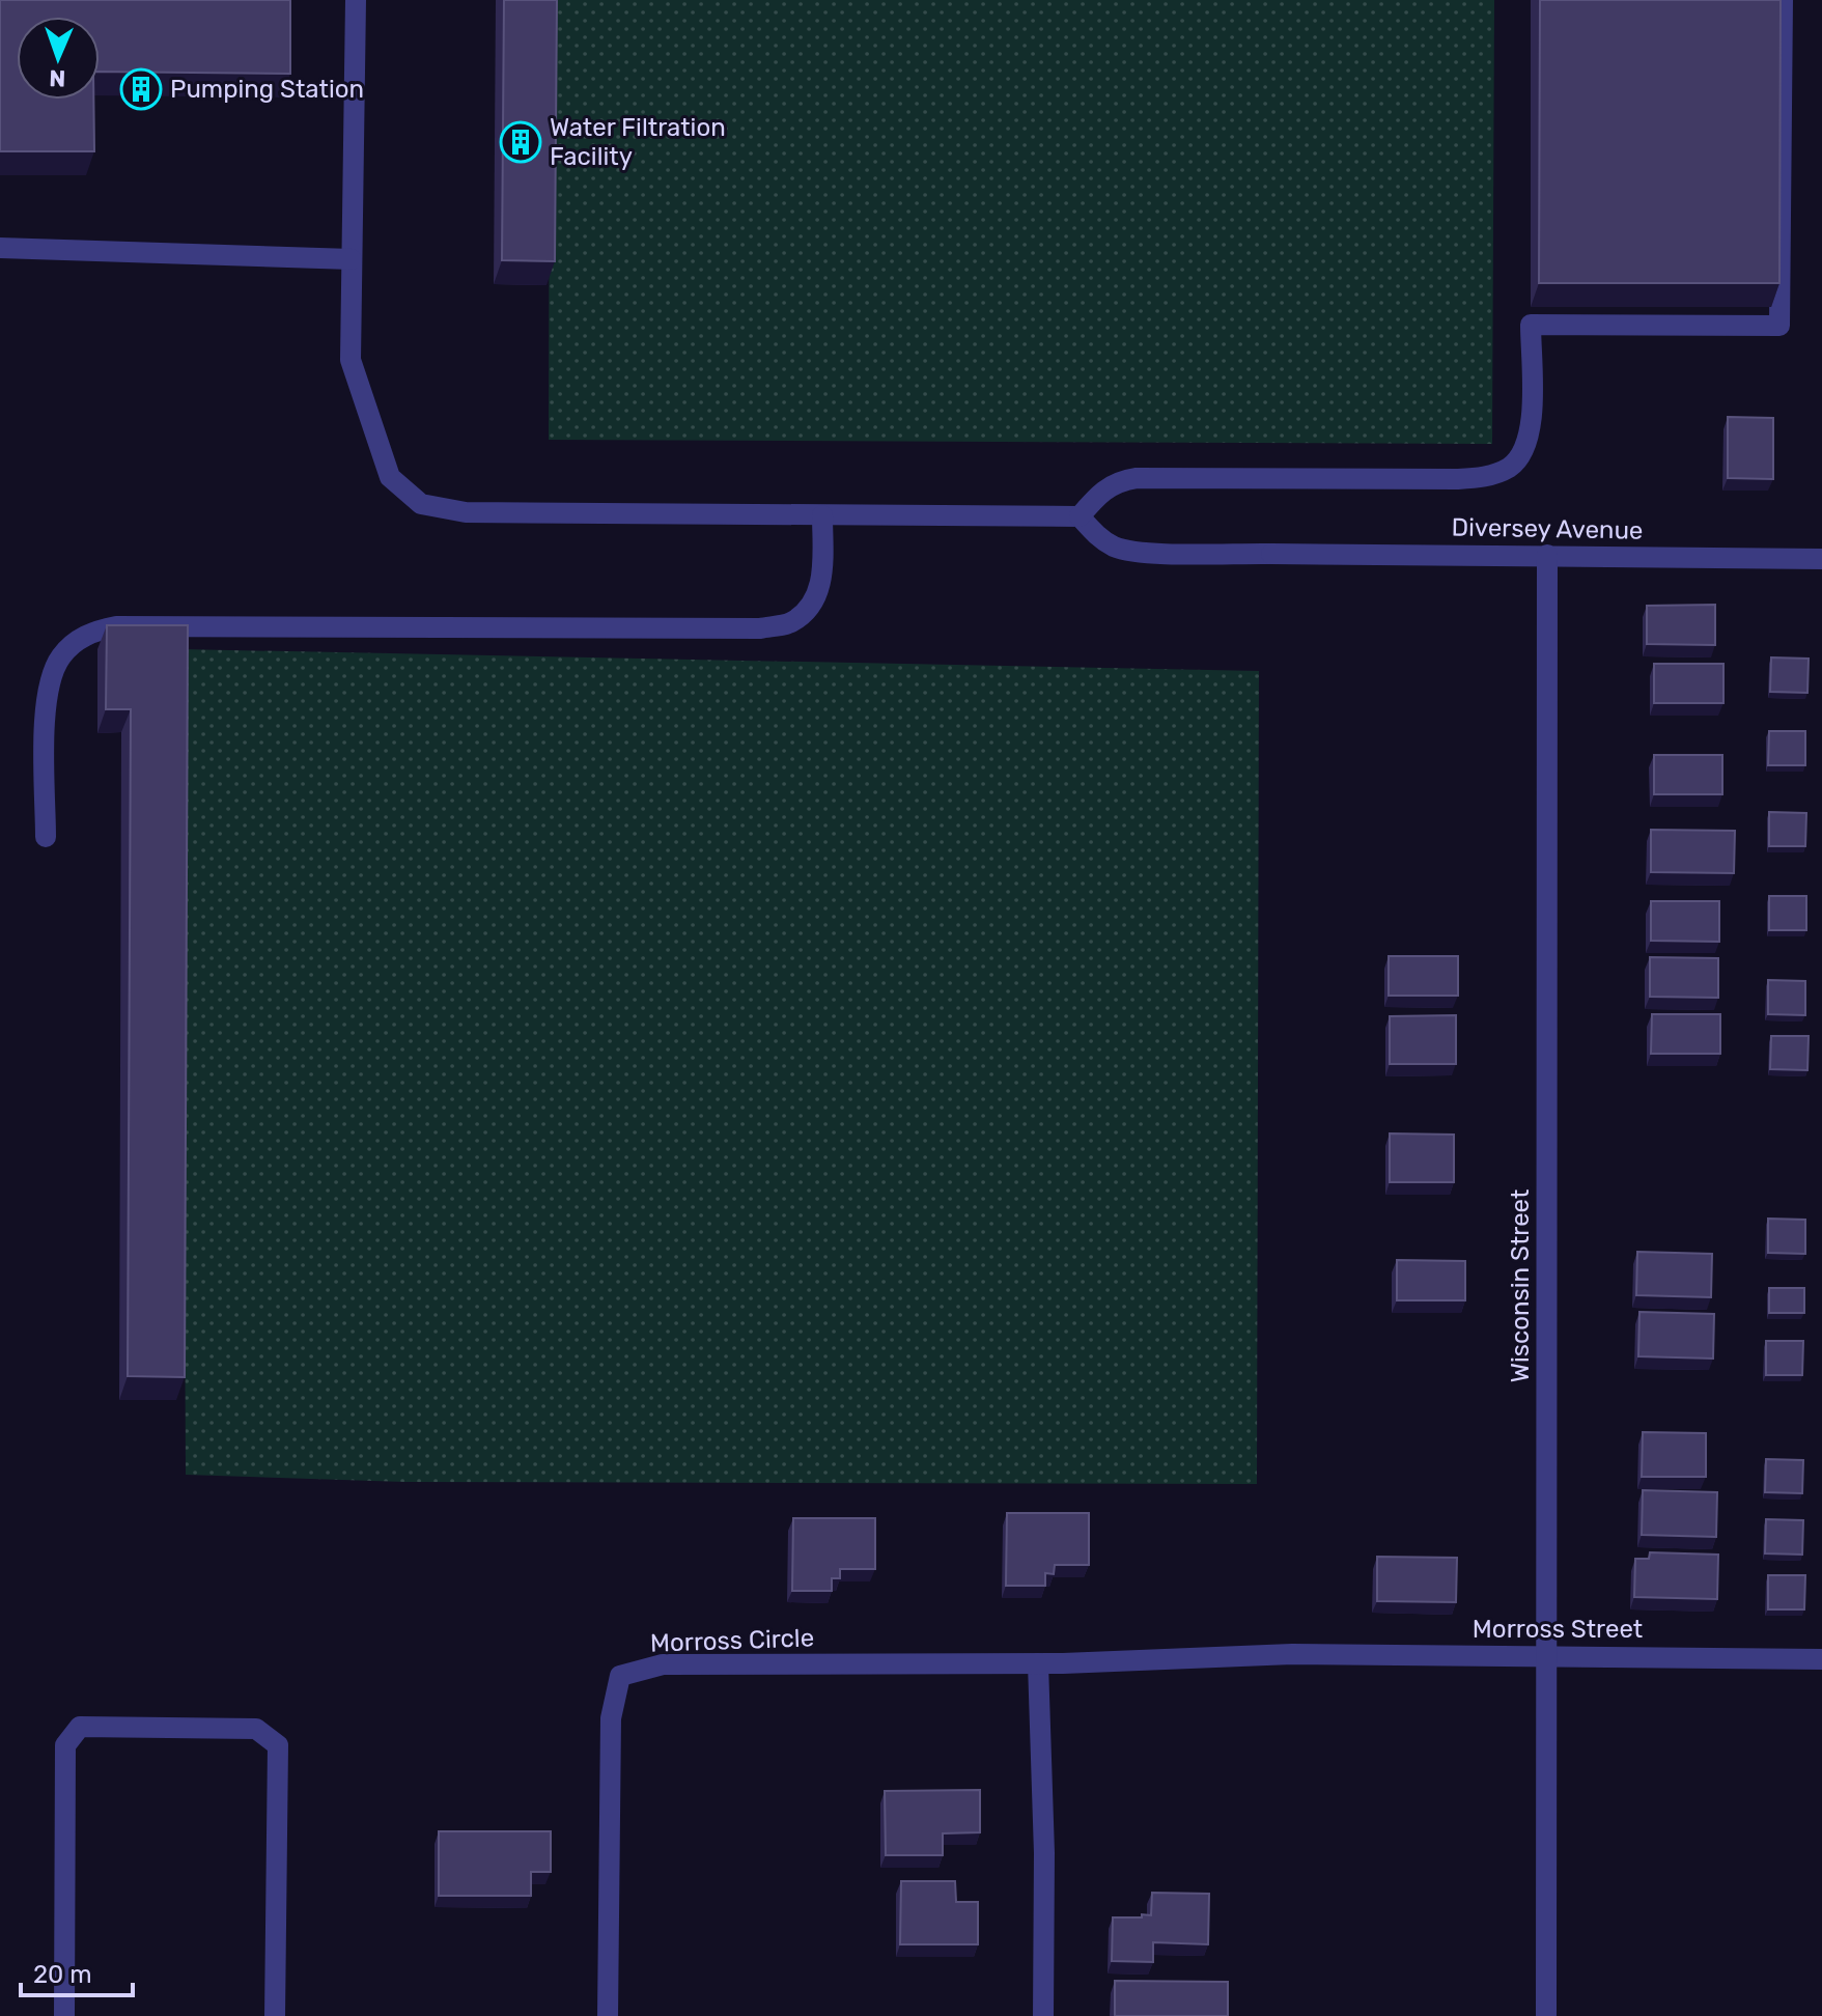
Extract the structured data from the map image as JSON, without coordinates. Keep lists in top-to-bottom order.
{
  "streets": {
    "street": [
      "Diversey Avenue",
      "Wisconsin Street",
      "Morross Street",
      "Morross Circle"
    ]
  },
  "crossings": [
    ["Diversey Avenue", "Wisconsin Street"],
    ["Wisconsin Street", "Morross Street"],
    ["Morross Street", "Morross Circle"]
  ],
  "places": {
    "building": ["Pumping Station", "Water Filtration Facility"]
  },
  "scale_bar": "20 m",
  "north": "bottom"
}
